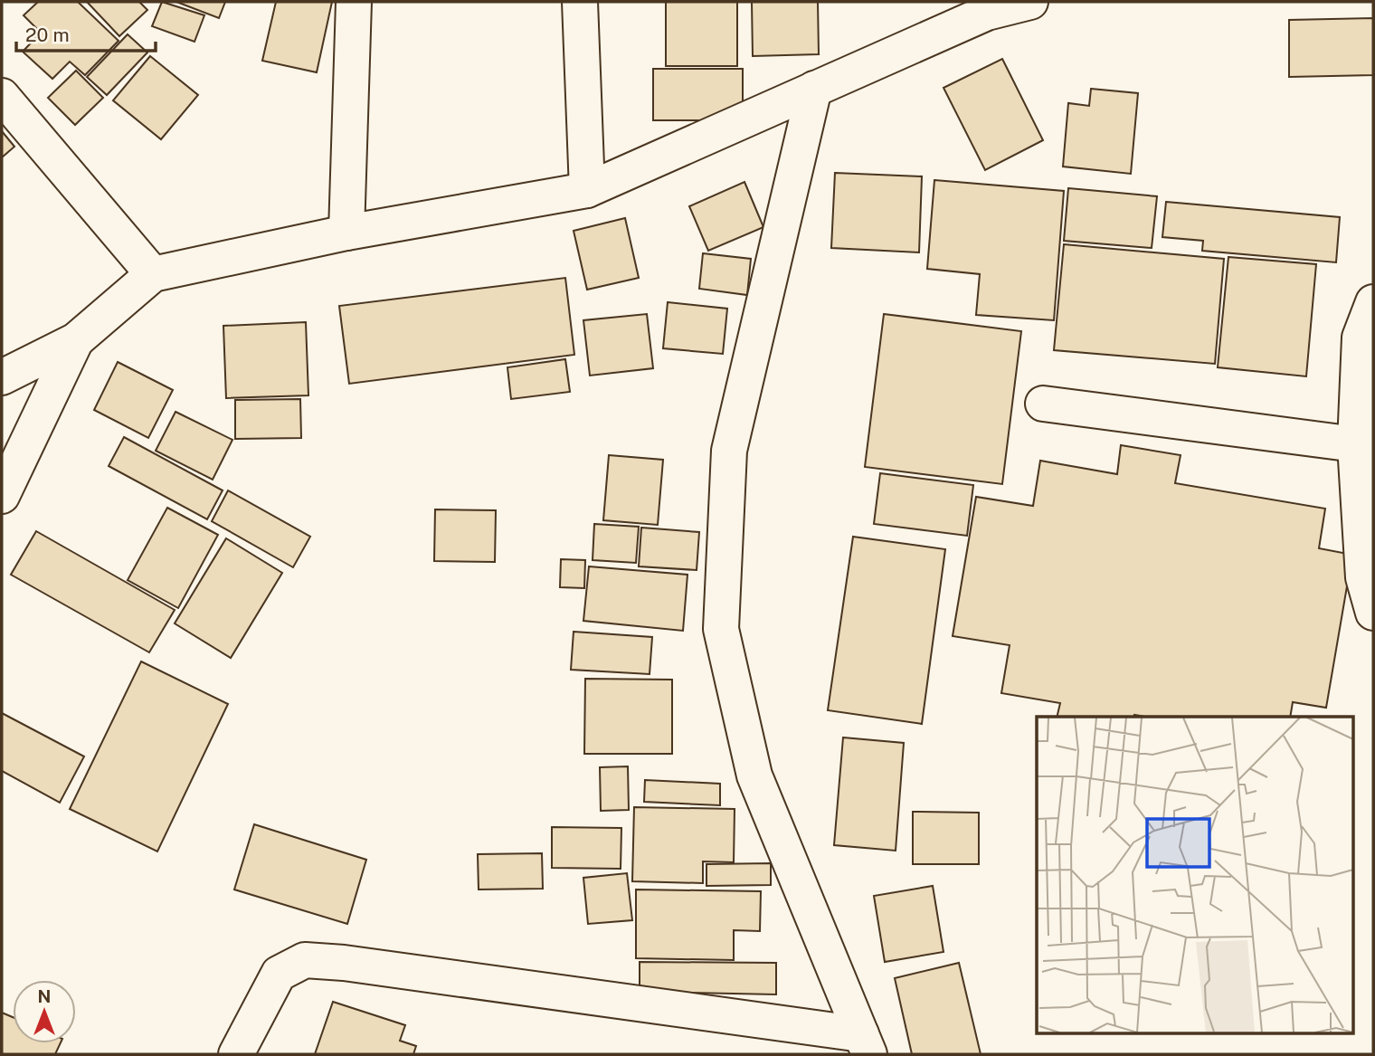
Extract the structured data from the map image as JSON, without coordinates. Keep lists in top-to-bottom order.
{
  "scale_bar": "20 m",
  "north": "top"
}
